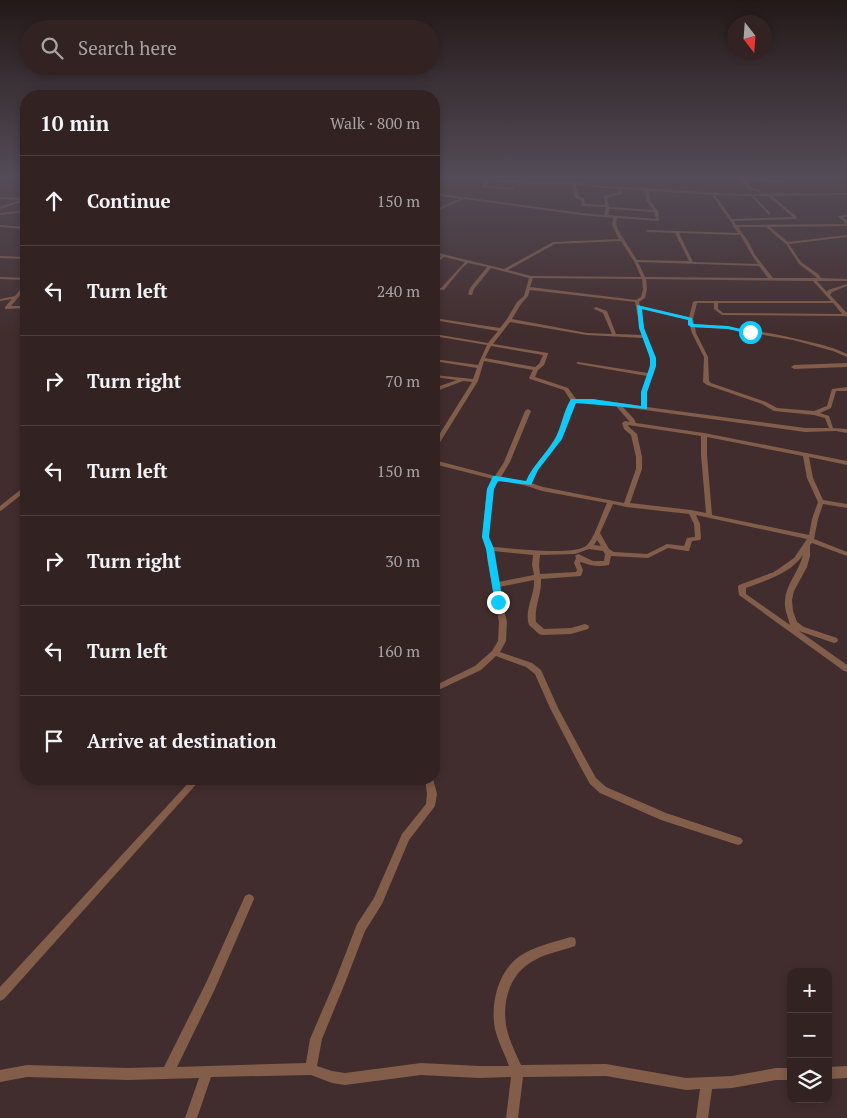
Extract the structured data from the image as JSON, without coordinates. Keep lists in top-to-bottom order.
{
  "north": "bottom",
  "page": {
    "search": "Search here",
    "heading": ["10 min", "Walk · 800 m"],
    "list": [
      ["Continue", "150 m"],
      ["Turn left", "240 m"],
      ["Turn right", "70 m"],
      ["Turn left", "150 m"],
      ["Turn right", "30 m"],
      ["Turn left", "160 m"],
      "Arrive at destination"
    ],
    "map_buttons": ["+", "−"]
  }
}
